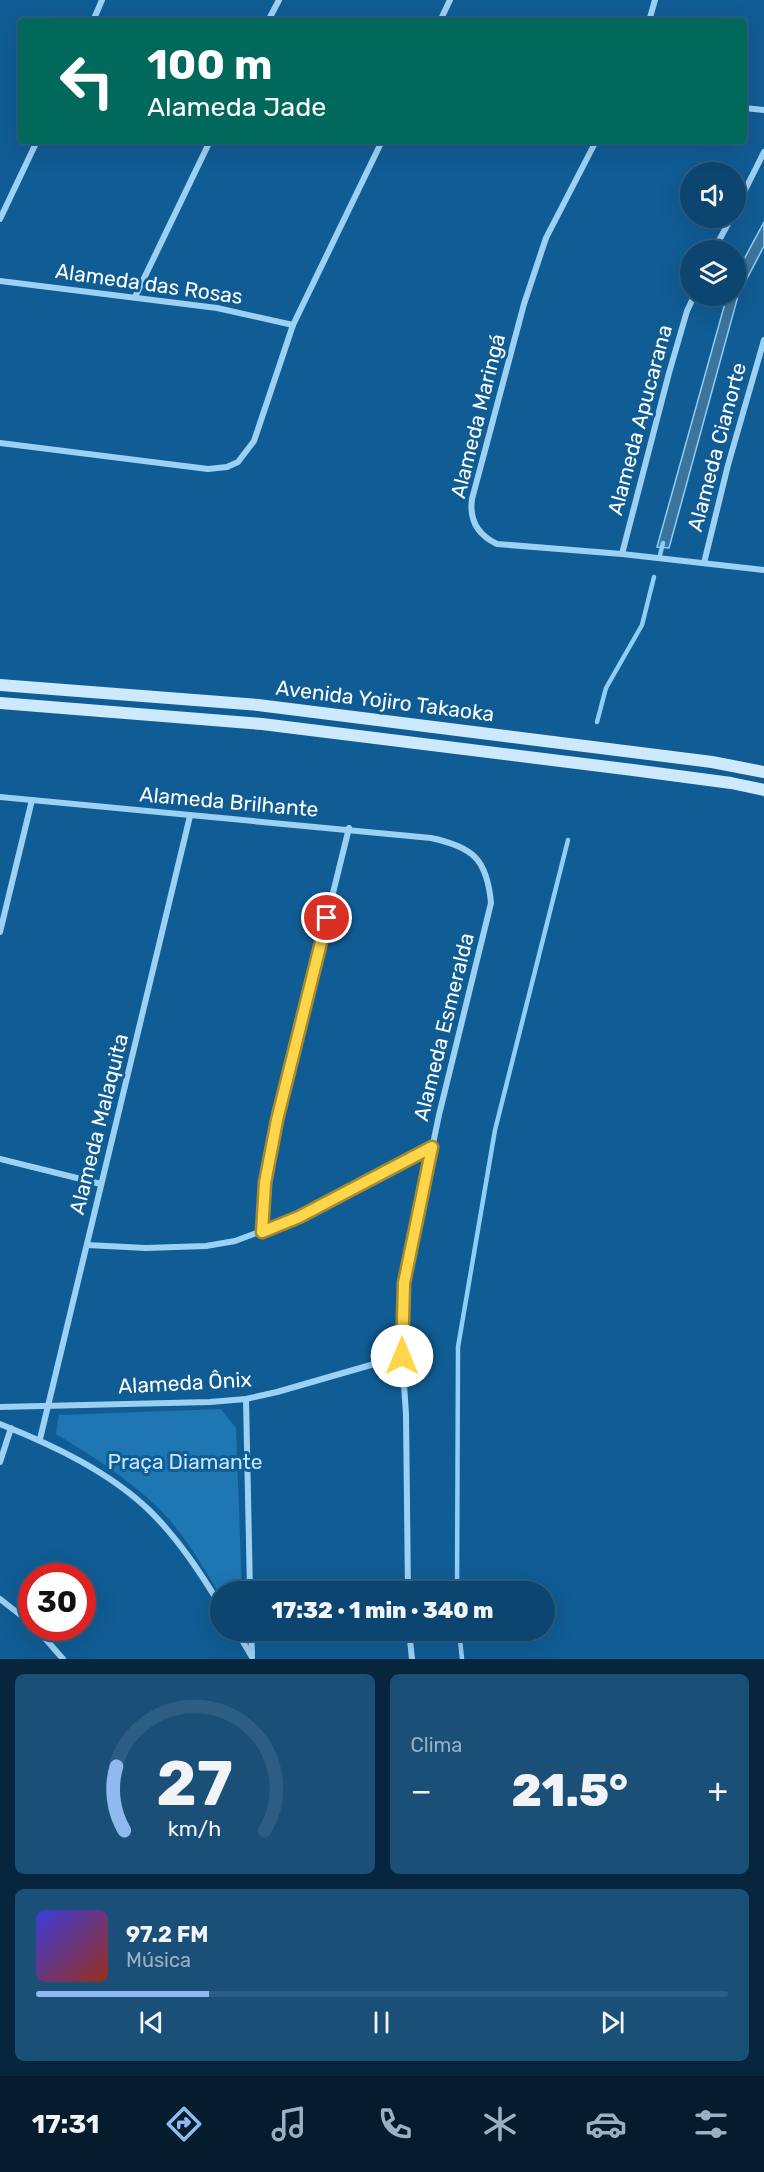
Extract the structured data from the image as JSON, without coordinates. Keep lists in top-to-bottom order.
{
  "streets": {
    "main road": ["Avenida Yojiro Takaoka"],
    "street": [
      "Alameda das Rosas",
      "Alameda Maringá",
      "Alameda Apucarana",
      "Alameda Cianorte",
      "Alameda Brilhante",
      "Alameda Esmeralda",
      "Alameda Malaquita",
      "Alameda Ônix"
    ]
  },
  "crossings": [
    ["Alameda Maringá", "Alameda Apucarana"],
    ["Alameda Maringá", "Alameda Cianorte"],
    ["Alameda Brilhante", "Alameda Esmeralda"],
    ["Alameda Brilhante", "Alameda Malaquita"],
    ["Alameda Esmeralda", "Alameda Ônix"],
    ["Alameda Malaquita", "Alameda Ônix"]
  ],
  "parks": ["Praça Diamante"],
  "page": {
    "turn": ["100 m", "Alameda Jade"],
    "limit": "30",
    "trip": "17:32 · 1 min · 340 m",
    "tile": "Clima",
    "heat": ["−", "21.5°", "+"],
    "song": ["97.2 FM", "Música"],
    "tabs": "17:31",
    "gauge": ["27", "km/h"]
  }
}
